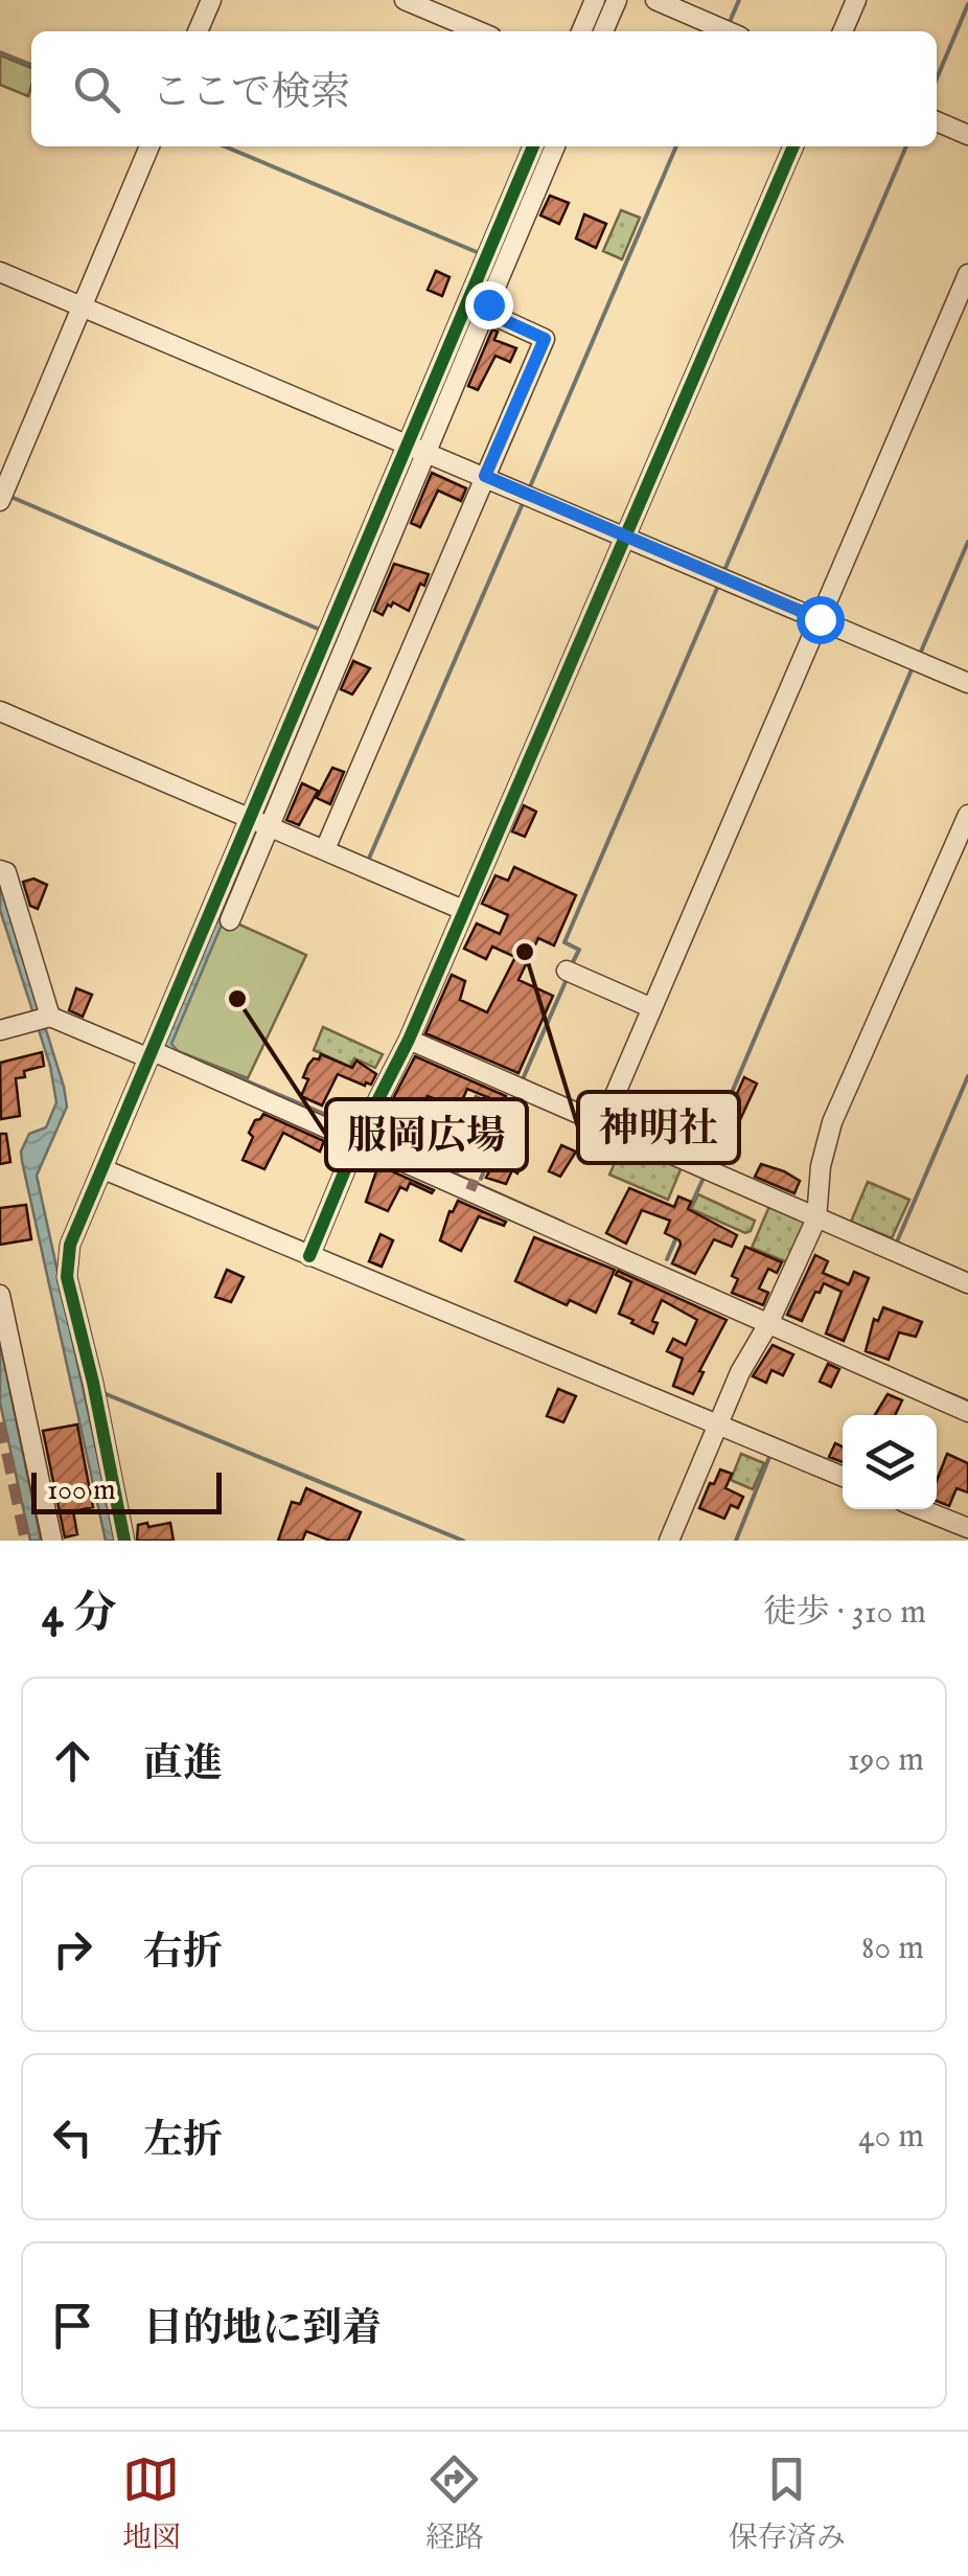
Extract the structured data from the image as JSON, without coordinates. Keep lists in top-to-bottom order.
{
  "places": ["神明社", "服岡広場"],
  "scale_bar": "100 m",
  "page": {
    "search": "ここで検索",
    "scale": "100 m",
    "heading": ["4 分", "徒歩 · 310 m"],
    "list": [
      ["直進", "190 m"],
      ["右折", "80 m"],
      ["左折", "40 m"],
      "目的地に到着"
    ],
    "nav": ["地図", "経路", "保存済み"]
  }
}
